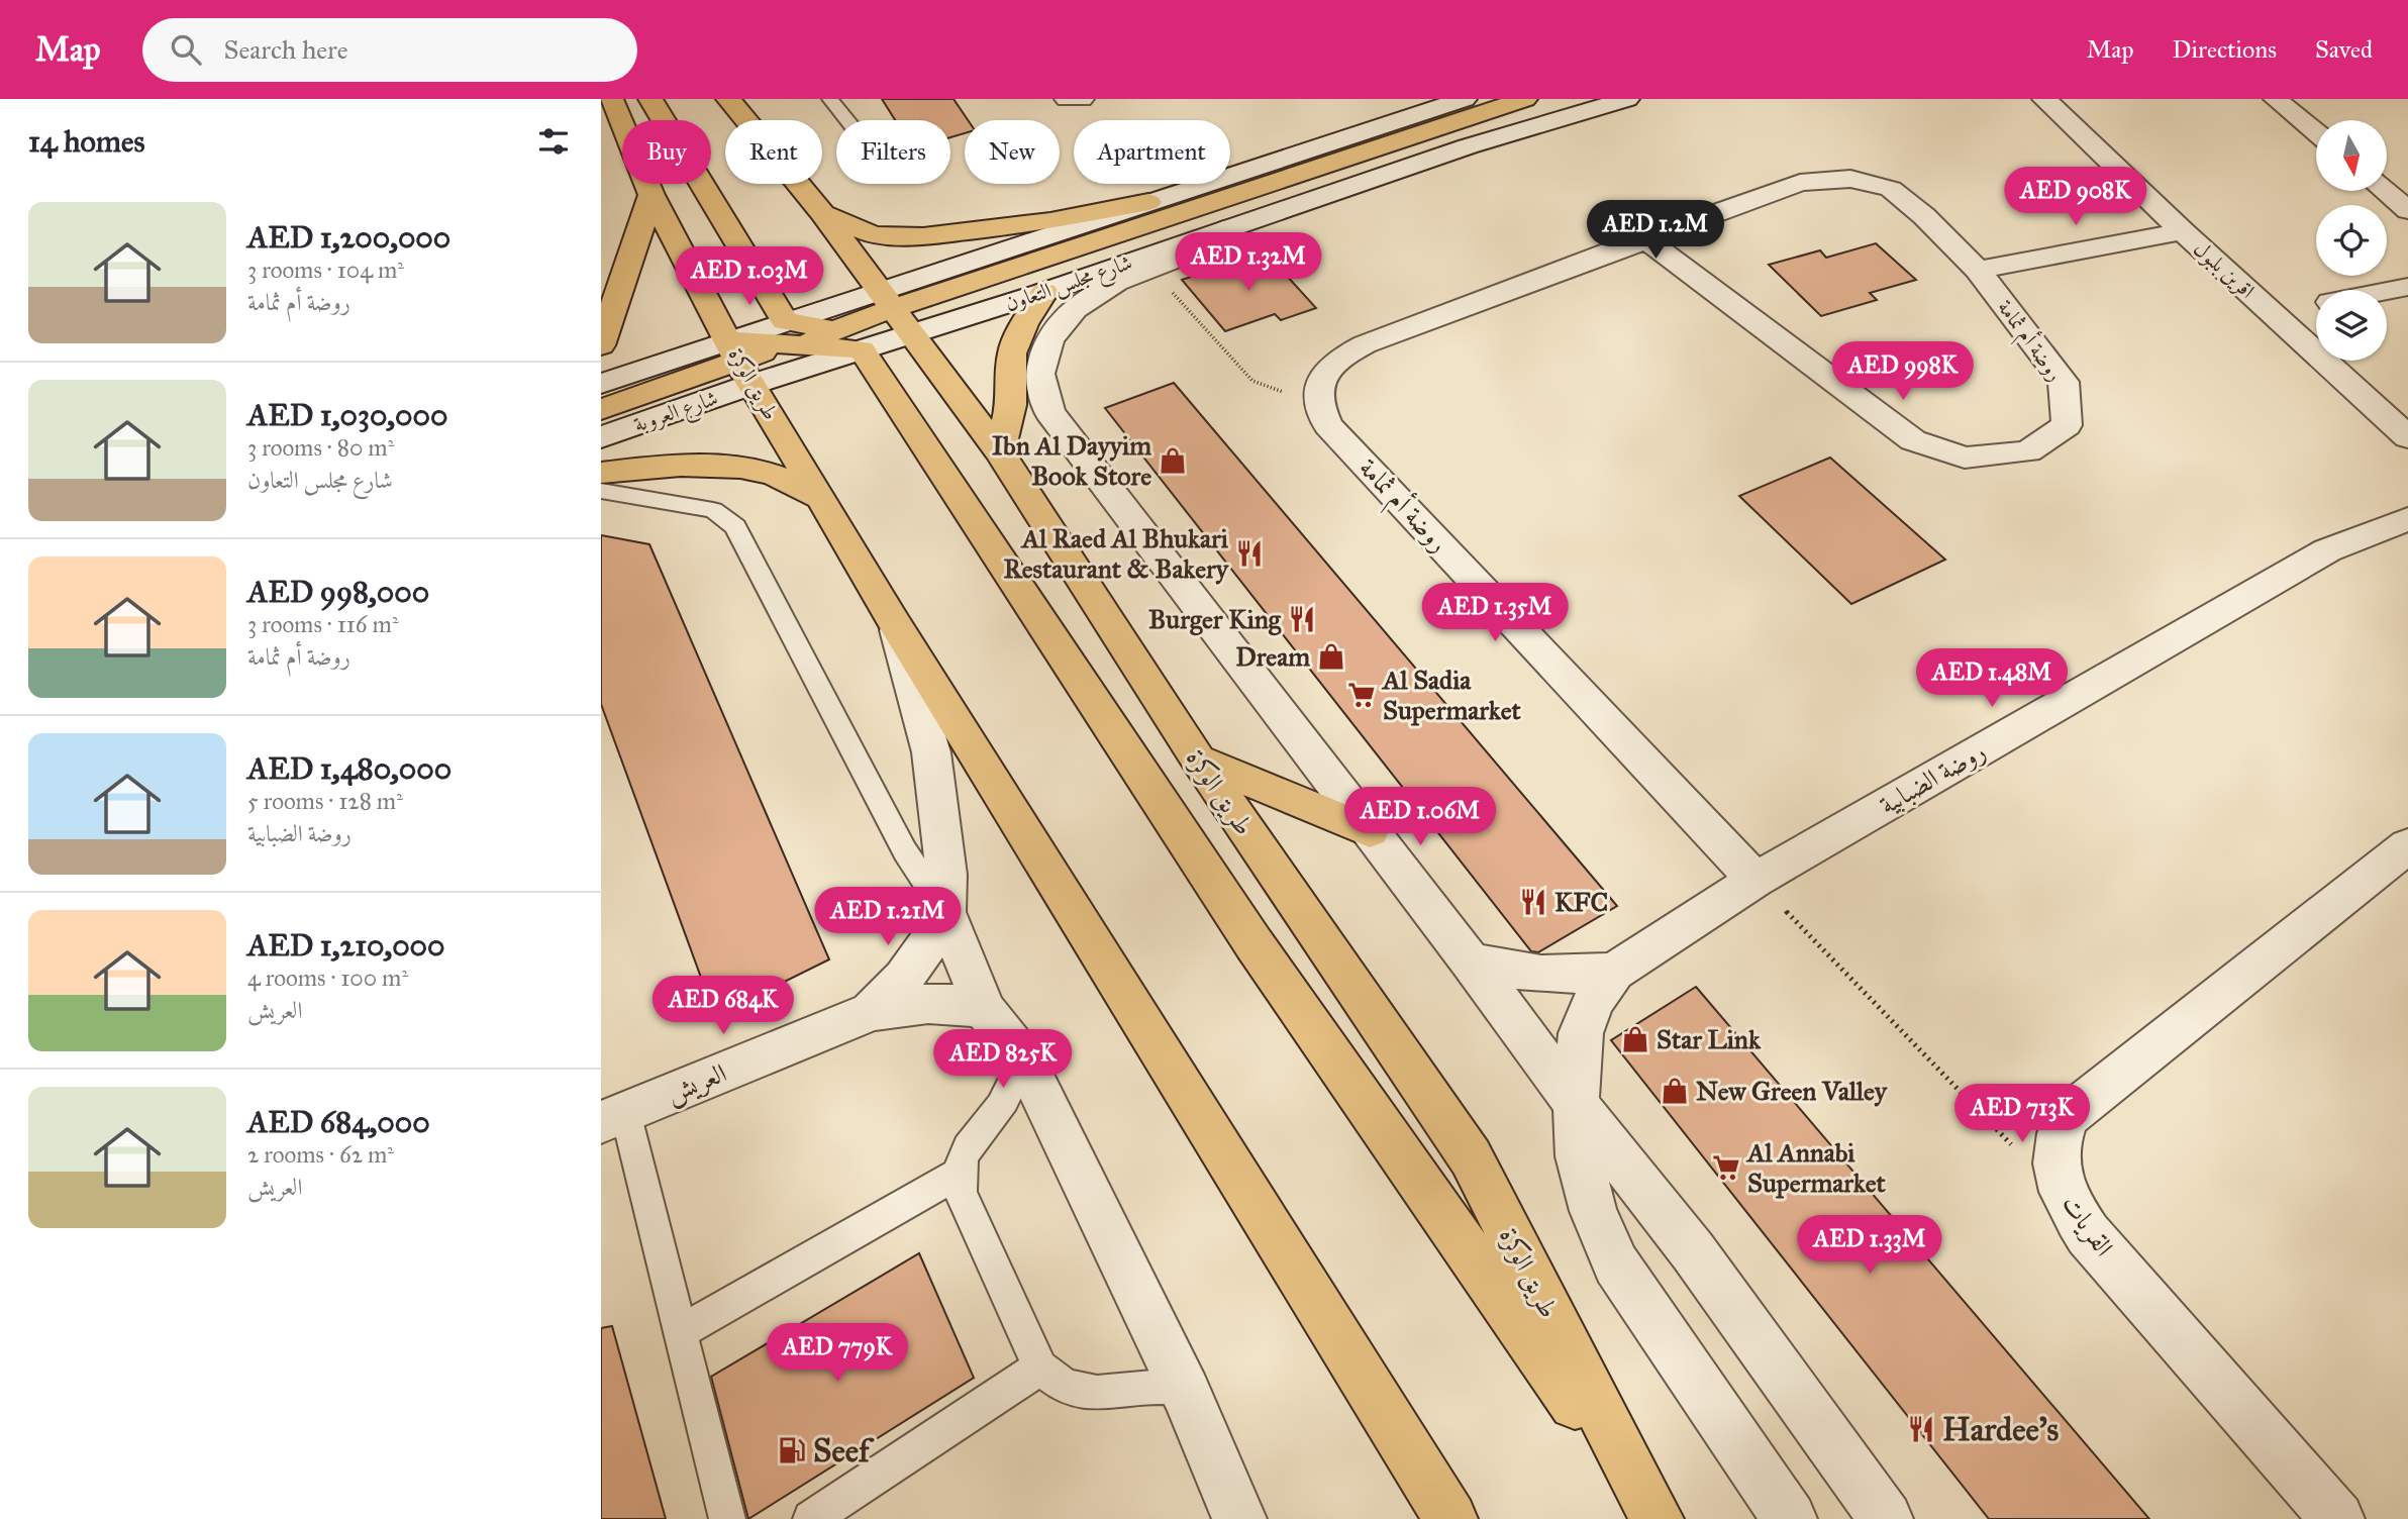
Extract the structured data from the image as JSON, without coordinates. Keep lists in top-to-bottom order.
{
  "streets": {
    "highway": ["طريق الوكرة"],
    "street": [
      "اقرين بلبول",
      "شارع مجلس التعاون",
      "روضة أم ثمامة",
      "شارع العروبة",
      "روضة الضبابية",
      "العريش",
      "القريات"
    ]
  },
  "crossings": [
    ["اقرين بلبول", "روضة أم ثمامة"],
    ["شارع مجلس التعاون", "طريق الوكرة"],
    ["شارع مجلس التعاون", "شارع العروبة"],
    ["روضة أم ثمامة", "روضة الضبابية"],
    ["طريق الوكرة", "شارع العروبة"],
    ["طريق الوكرة", "العريش"]
  ],
  "places": {
    "shop": [
      "Ibn Al Dayyim Book Store",
      "Dream",
      "Star Link",
      "New Green Valley"
    ],
    "restaurant": [
      "Al Raed Al Bhukari Restaurant & Bakery",
      "Burger King",
      "KFC",
      "Hardee's"
    ],
    "supermarket": ["Al Sadia Supermarket", "Al Annabi Supermarket"],
    "fuel station": ["Seef"]
  },
  "north": "bottom",
  "page": {
    "header": "Map",
    "search": "Search here",
    "nav": ["Map", "Directions", "Saved"],
    "heading": "14 homes",
    "chip": [
      "Buy",
      "Rent",
      "Filters",
      "New",
      "Apartment"
    ],
    "price": [
      "AED 908K",
      "AED 1.2M",
      "AED 1.32M",
      "AED 1.03M",
      "AED 998K",
      "AED 1.35M",
      "AED 1.48M",
      "AED 1.06M",
      "AED 1.21M",
      "AED 684K",
      "AED 825K",
      "AED 713K",
      "AED 1.33M",
      "AED 779K"
    ],
    "list": [
      {
        "name": "AED 1,200,000",
        "note": "3 rooms · 104 m² · روضة أم ثمامة"
      },
      {
        "name": "AED 1,030,000",
        "note": "3 rooms · 80 m² · شارع مجلس التعاون"
      },
      {
        "name": "AED 998,000",
        "note": "3 rooms · 116 m² · روضة أم ثمامة"
      },
      {
        "name": "AED 1,480,000",
        "note": "5 rooms · 128 m² · روضة الضبابية"
      },
      {
        "name": "AED 1,210,000",
        "note": "4 rooms · 100 m² · العريش"
      },
      {
        "name": "AED 684,000",
        "note": "2 rooms · 62 m² · العريش"
      }
    ]
  }
}
